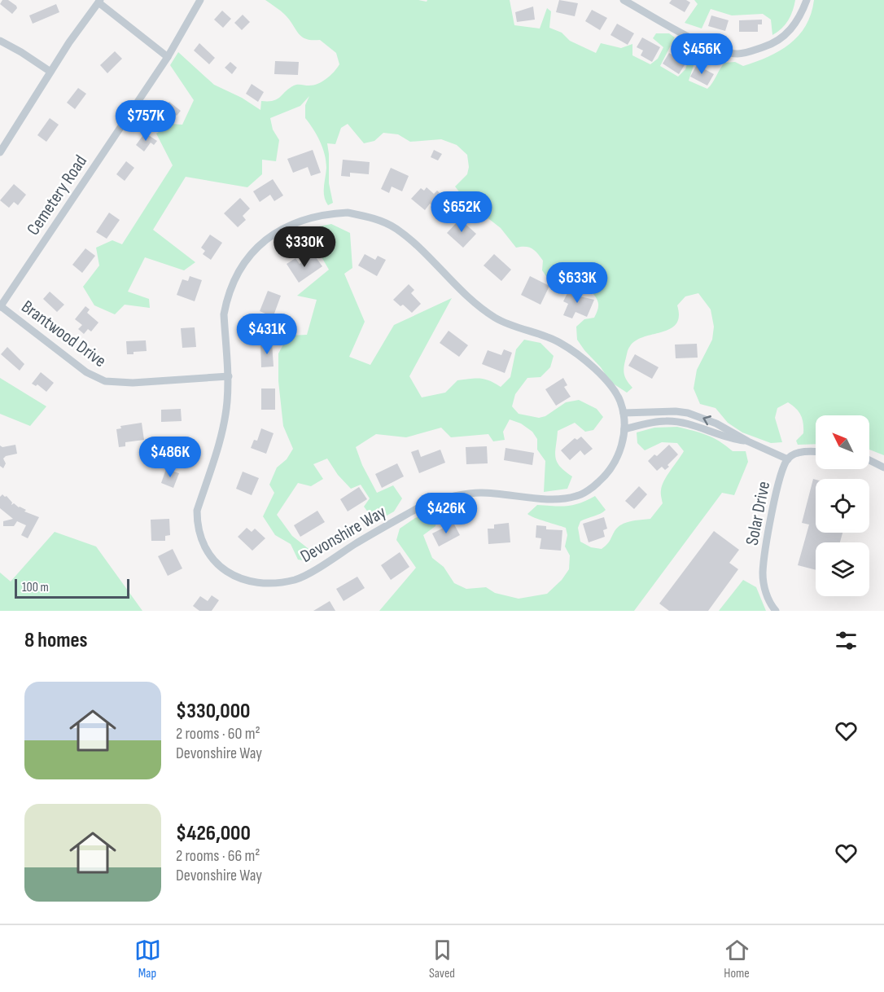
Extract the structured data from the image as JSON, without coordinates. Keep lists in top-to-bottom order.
{
  "streets": {
    "street": [
      "Cemetery Road",
      "Brantwood Drive",
      "Solar Drive",
      "Devonshire Way"
    ]
  },
  "crossings": [
    ["Cemetery Road", "Brantwood Drive"],
    ["Brantwood Drive", "Devonshire Way"]
  ],
  "scale_bar": "100 m",
  "north": "top left",
  "page": {
    "price": [
      "$456K",
      "$757K",
      "$652K",
      "$330K",
      "$633K",
      "$431K",
      "$486K",
      "$426K"
    ],
    "scale": "100 m",
    "heading": "8 homes",
    "list": [
      {
        "name": "$330,000",
        "note": "2 rooms · 60 m² · Devonshire Way"
      },
      {
        "name": "$426,000",
        "note": "2 rooms · 66 m² · Devonshire Way"
      }
    ],
    "tabs": ["Map", "Saved", "Home"]
  }
}
